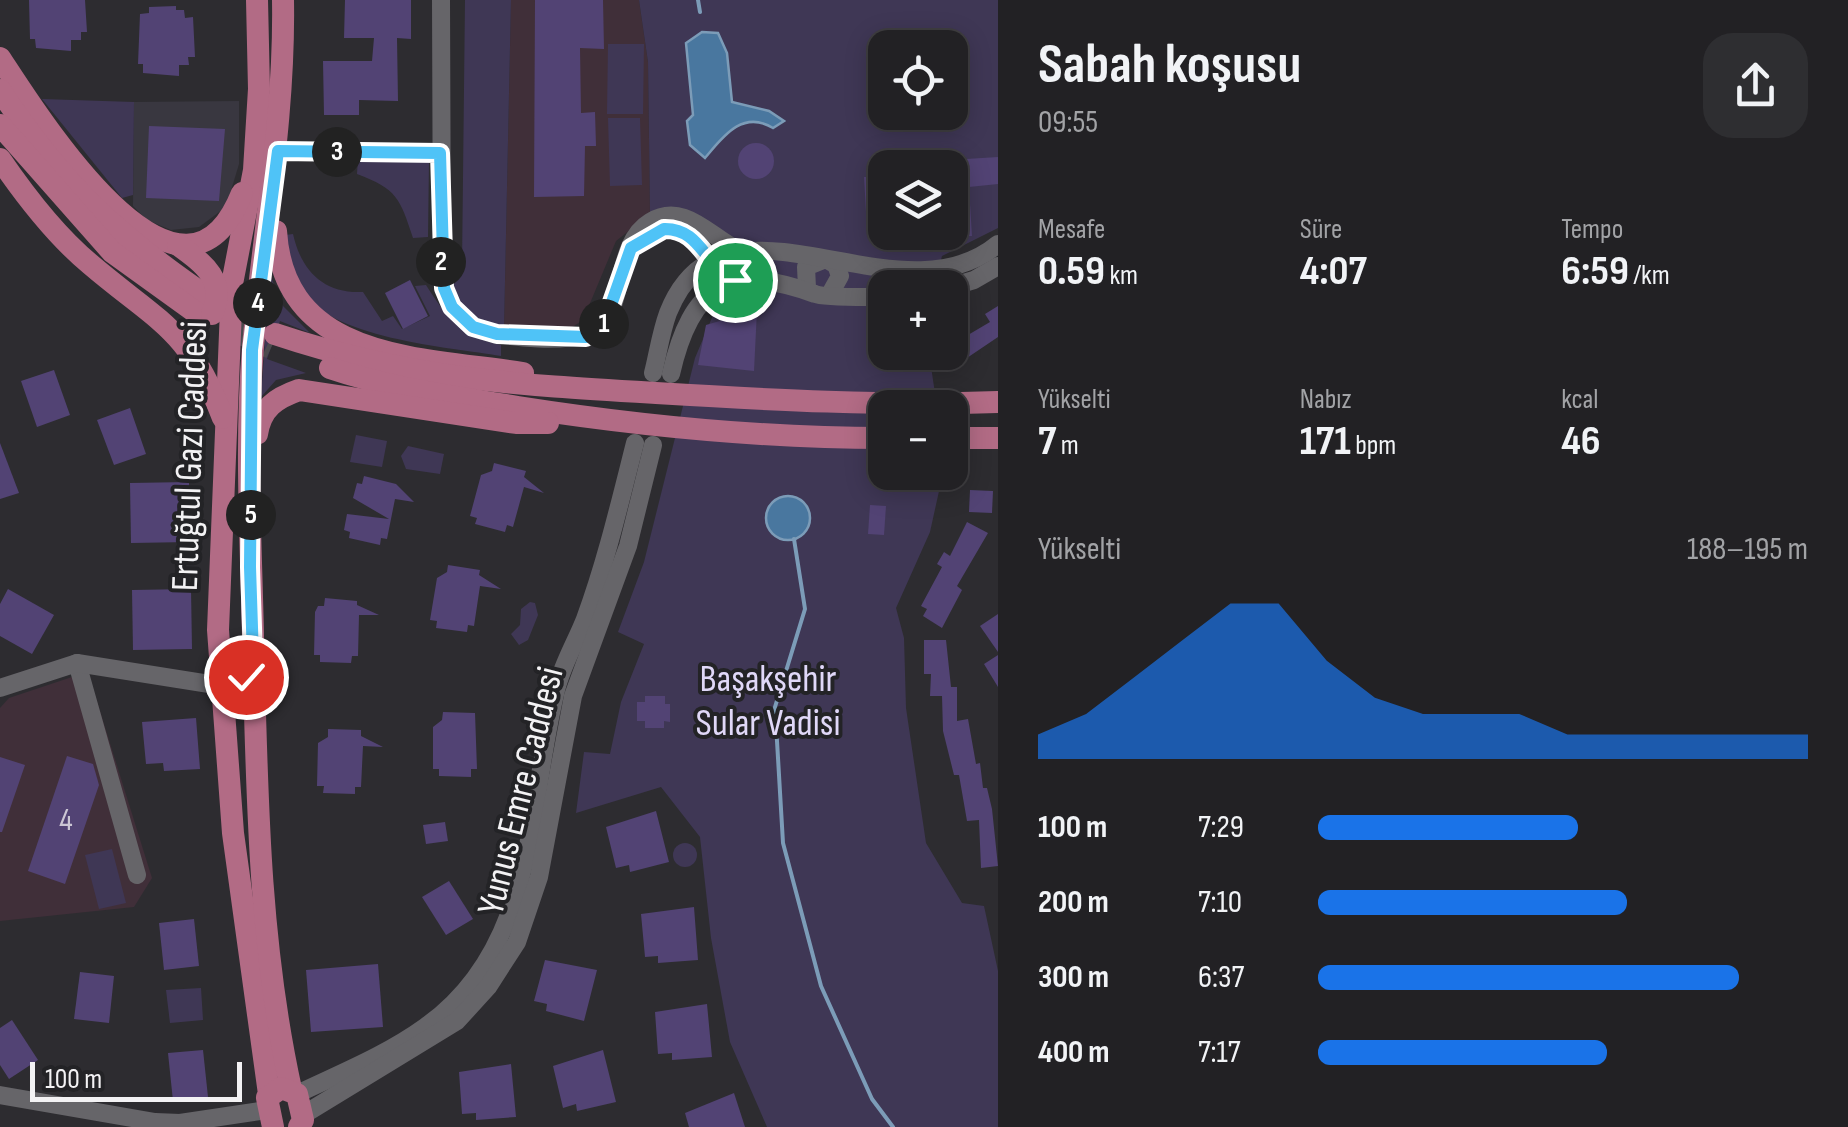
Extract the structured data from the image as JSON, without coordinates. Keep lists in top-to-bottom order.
{
  "streets": {
    "main road": ["Ertuğtul Gazi Caddesi"],
    "street": ["Yunus Emre Caddesi"]
  },
  "crossings": [
    ["Ertuğtul Gazi Caddesi", "Yunus Emre Caddesi"]
  ],
  "parks": ["Başakşehir Sular Vadisi"],
  "house_numbers": ["4"],
  "scale_bar": "100 m",
  "page": {
    "heading": ["Sabah koşusu", "09:55"],
    "map_buttons": ["+", "−"],
    "pins": [
      "3",
      "2",
      "4",
      "1",
      "5"
    ],
    "stats": [
      ["Mesafe", "0.59 km"],
      ["Süre", "4:07"],
      ["Tempo", "6:59 /km"],
      ["Yükselti", "7 m"],
      ["Nabız", "171 bpm"],
      ["kcal", "46"]
    ],
    "chart": ["Yükselti", "188–195 m"],
    "list": [
      {
        "name": "100 m",
        "note": "7:29"
      },
      {
        "name": "200 m",
        "note": "7:10"
      },
      {
        "name": "300 m",
        "note": "6:37"
      },
      {
        "name": "400 m",
        "note": "7:17"
      }
    ],
    "scale": "100 m"
  }
}
